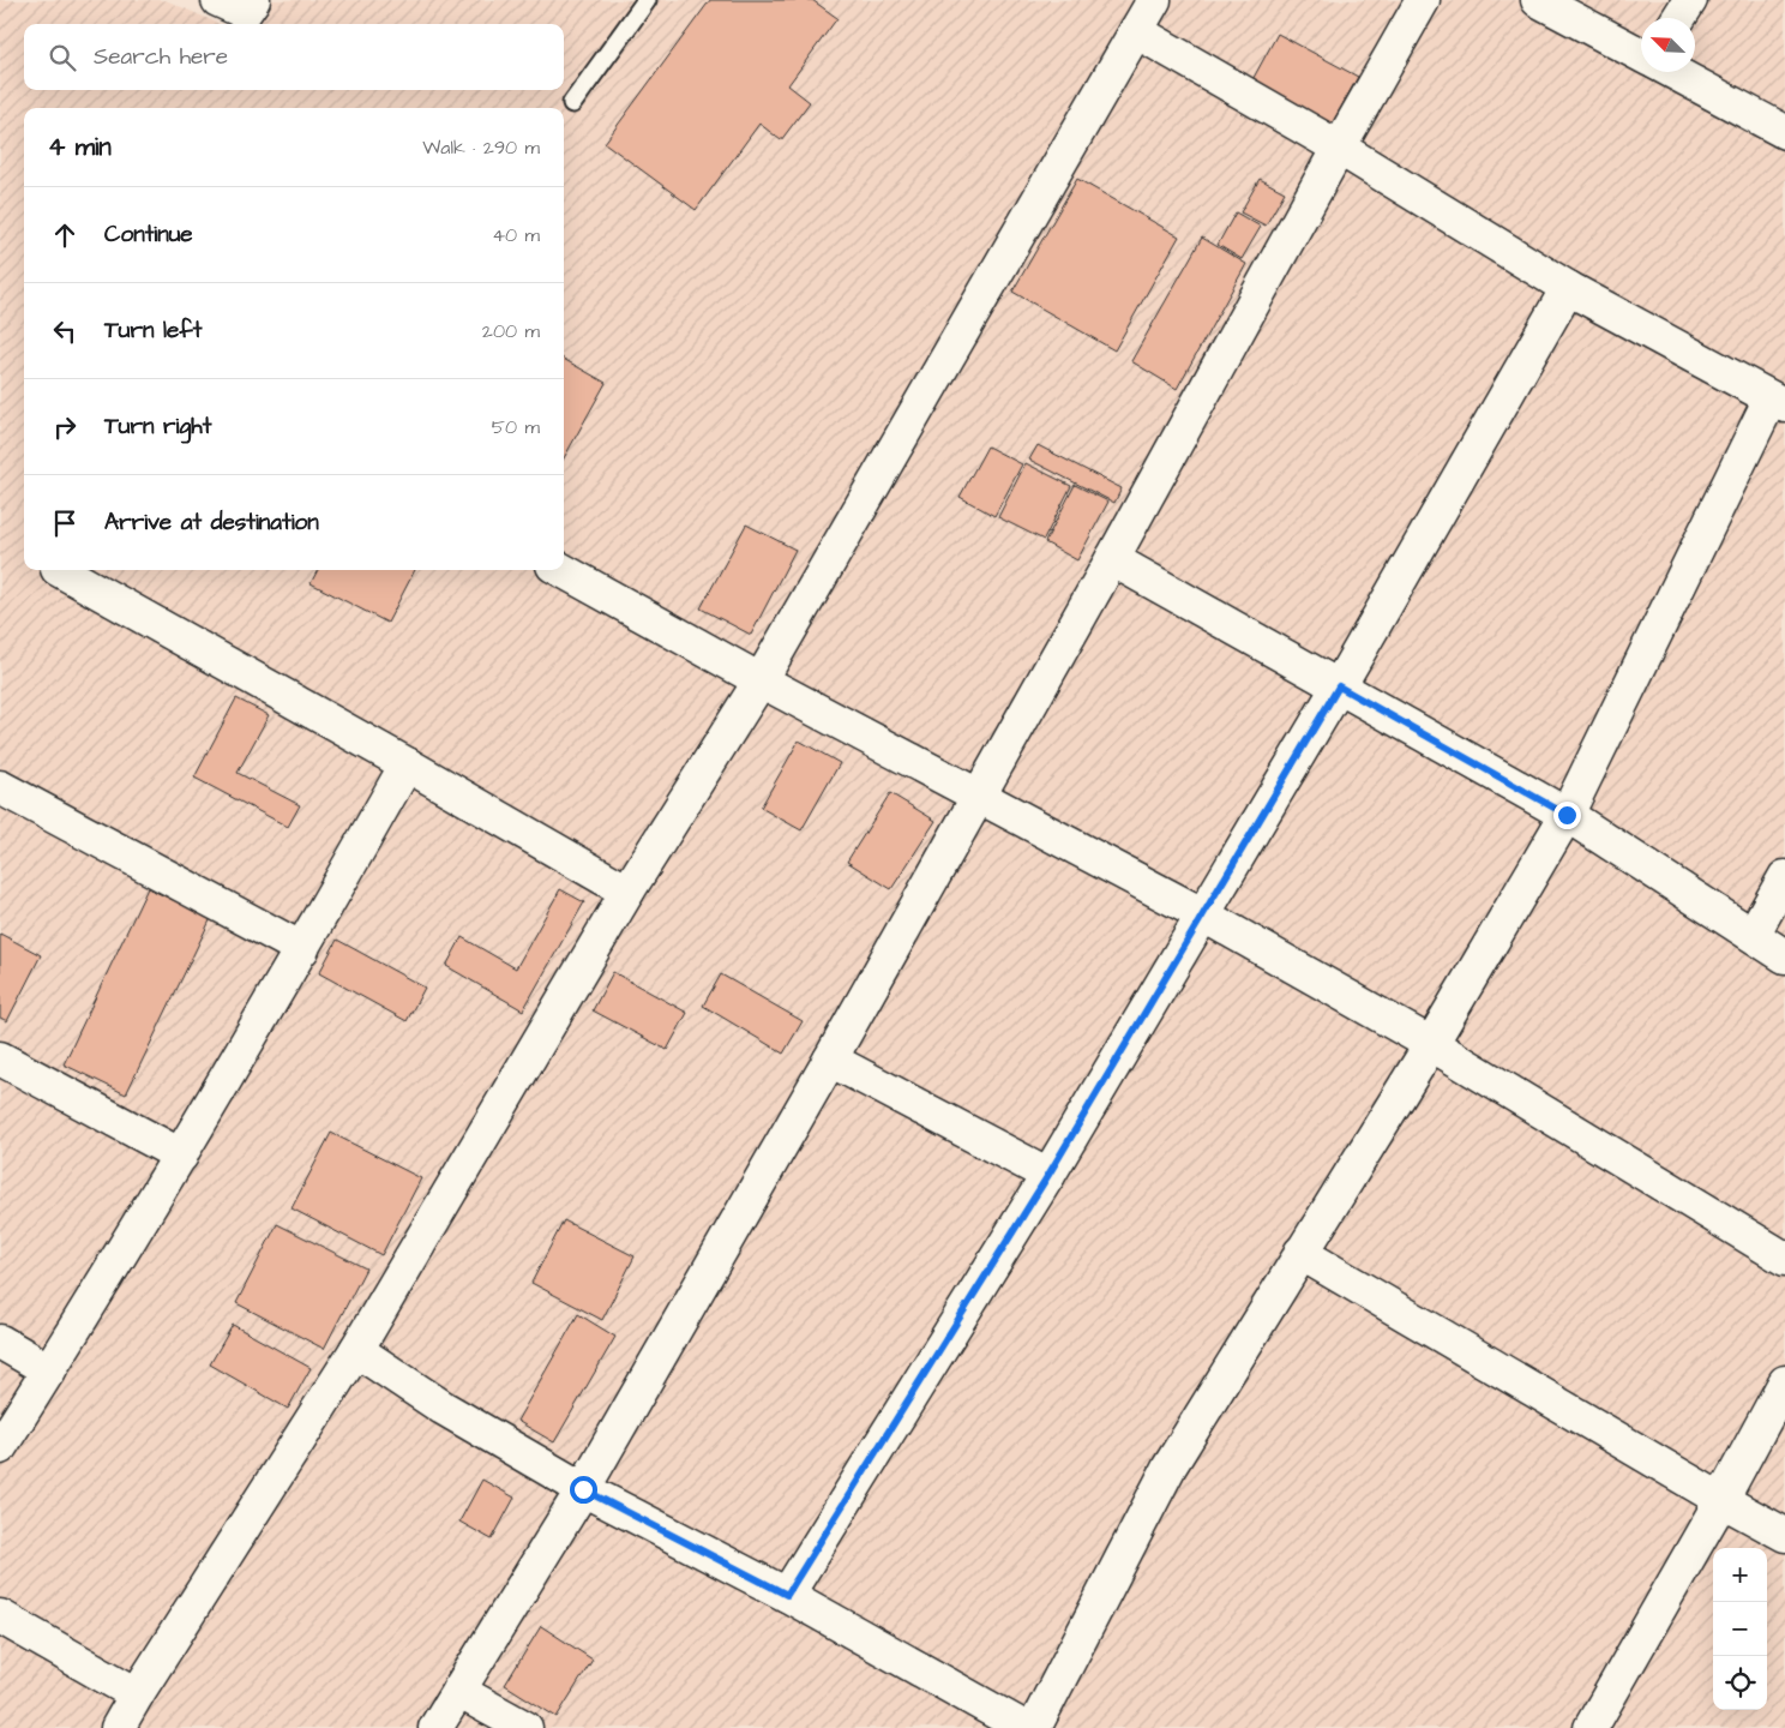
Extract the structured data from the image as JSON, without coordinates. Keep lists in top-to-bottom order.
{
  "north": "top left",
  "page": {
    "search": "Search here",
    "heading": ["4 min", "Walk · 290 m"],
    "list": [
      ["Continue", "40 m"],
      ["Turn left", "200 m"],
      ["Turn right", "50 m"],
      "Arrive at destination"
    ],
    "map_buttons": ["+", "−"]
  }
}
